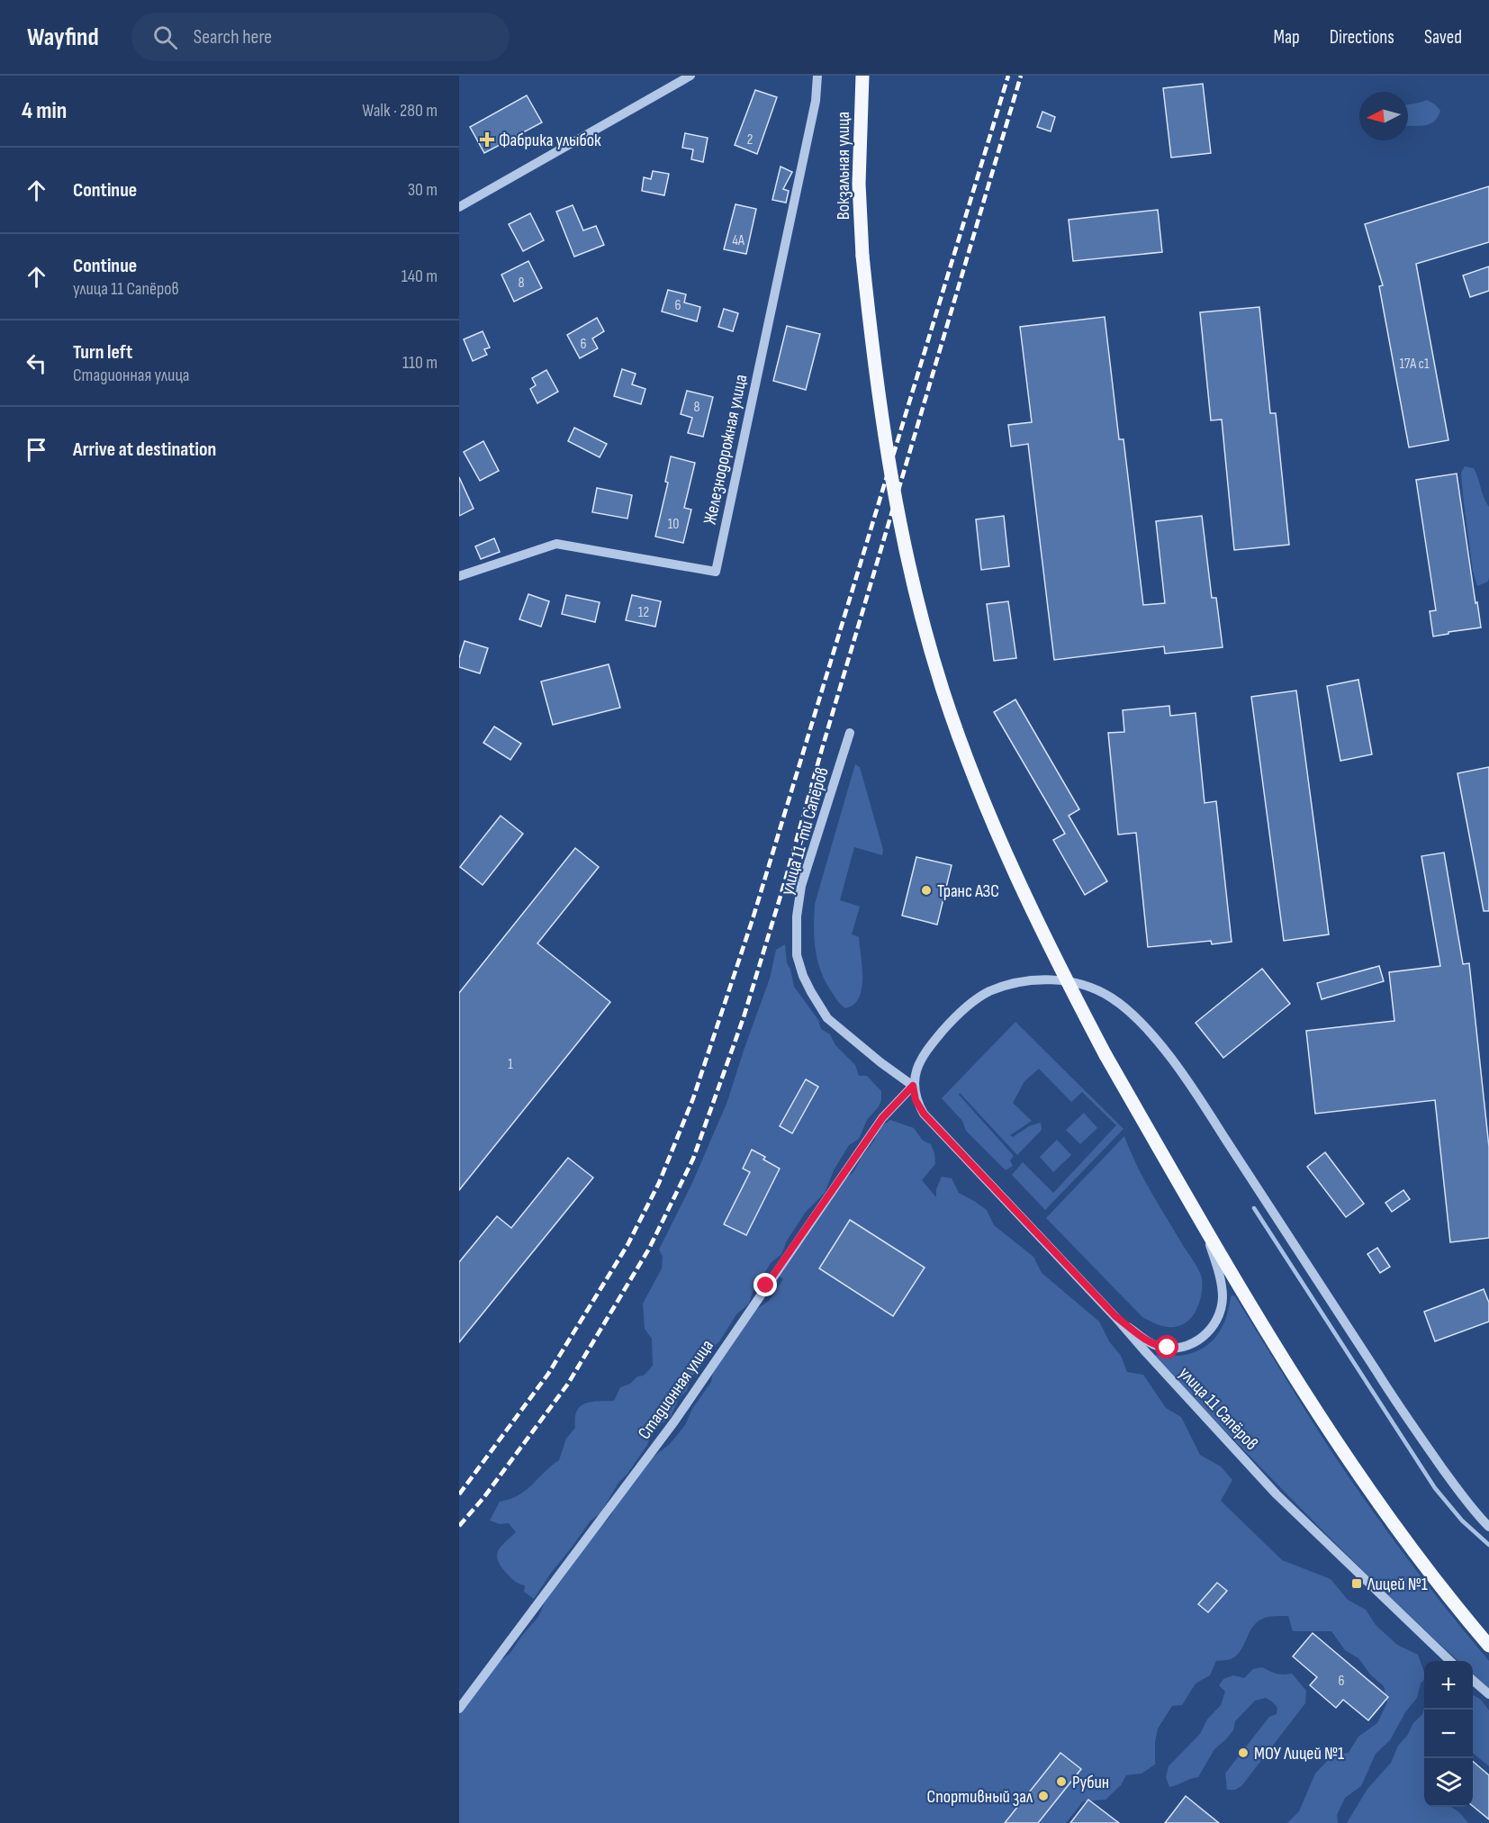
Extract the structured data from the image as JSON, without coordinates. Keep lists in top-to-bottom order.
{
  "streets": {
    "main road": ["Вокзальная улица"],
    "street": [
      "Железнодорожная улица",
      "улица 11-ти Сапёров",
      "Стадионная улица",
      "улица 11 Сапёров"
    ]
  },
  "crossings": [
    ["улица 11-ти Сапёров", "Стадионная улица"],
    ["улица 11-ти Сапёров", "улица 11 Сапёров"],
    ["Стадионная улица", "улица 11 Сапёров"]
  ],
  "places": {
    "health": ["Фабрика улыбок"],
    "other": [
      "Транс АЗС",
      "МОУ Лицей №1",
      "Рубин",
      "Спортивный зал"
    ],
    "transit": ["Лицей №1"]
  },
  "house_numbers": [
    "2",
    "4А",
    "8",
    "6",
    "6",
    "17А с1",
    "8",
    "10",
    "12",
    "1",
    "6"
  ],
  "north": "left",
  "page": {
    "header": "Wayfind",
    "search": "Search here",
    "nav": ["Map", "Directions", "Saved"],
    "heading": ["4 min", "Walk · 280 m"],
    "list": [
      ["Continue", "30 m"],
      ["Continue", "улица 11 Сапёров", "140 m"],
      ["Turn left", "Стадионная улица", "110 m"],
      "Arrive at destination"
    ],
    "map_buttons": ["+", "−"]
  }
}
